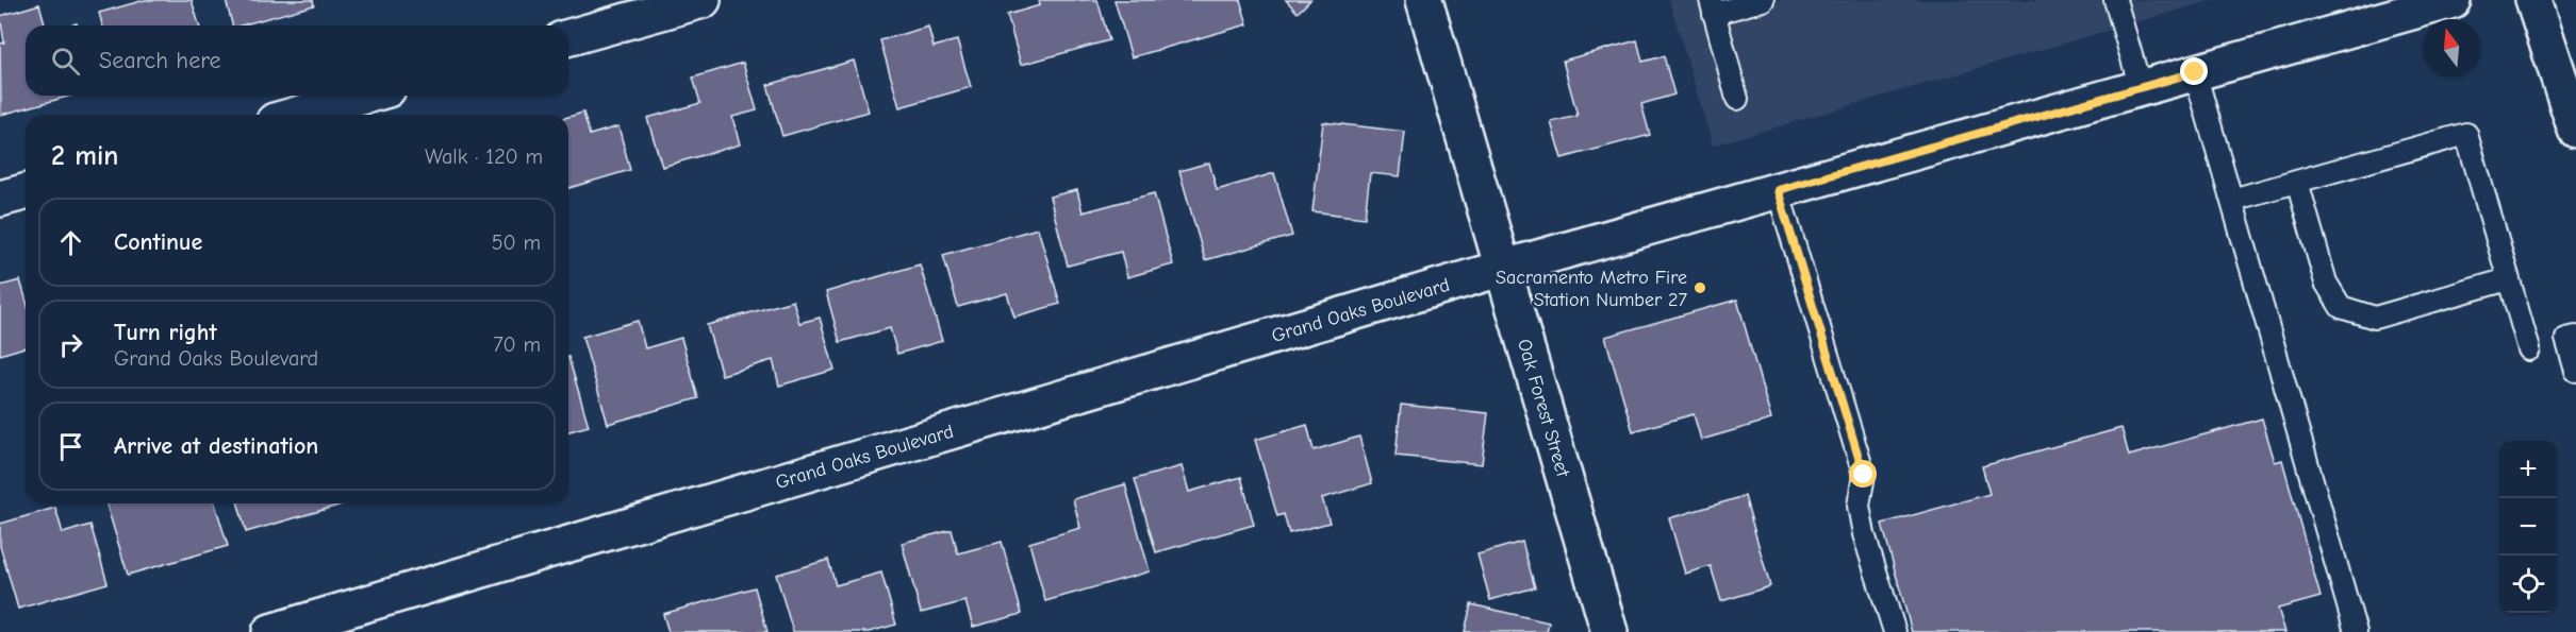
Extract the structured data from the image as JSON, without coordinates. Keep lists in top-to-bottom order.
{
  "streets": {
    "street": ["Grand Oaks Boulevard", "Oak Forest Street"]
  },
  "crossings": [
    ["Grand Oaks Boulevard", "Oak Forest Street"]
  ],
  "places": ["Sacramento Metro Fire Station Number 27"],
  "north": "top",
  "page": {
    "search": "Search here",
    "heading": ["2 min", "Walk · 120 m"],
    "list": [
      ["Continue", "50 m"],
      ["Turn right", "Grand Oaks Boulevard", "70 m"],
      "Arrive at destination"
    ],
    "map_buttons": ["+", "−"]
  }
}
